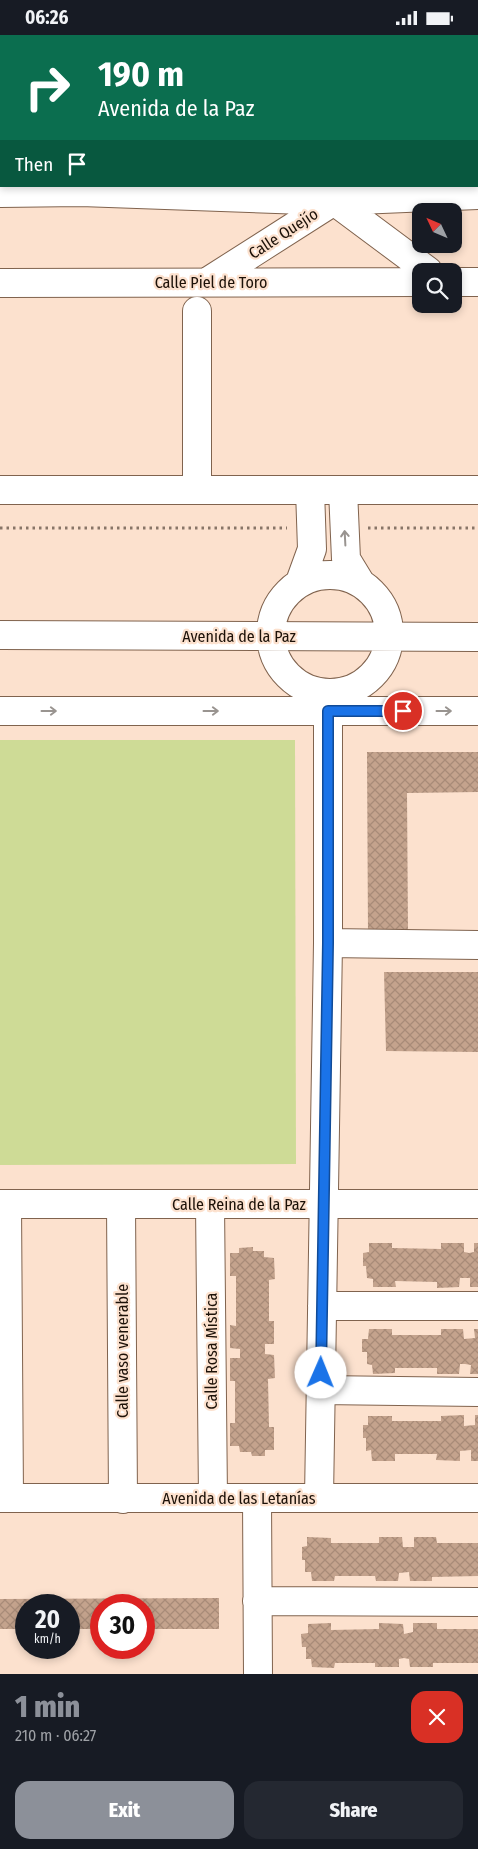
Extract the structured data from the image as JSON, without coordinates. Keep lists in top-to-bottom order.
{
  "streets": {
    "street": [
      "Calle Quejío",
      "Calle Piel de Toro",
      "Avenida de la Paz",
      "Calle Reina de la Paz",
      "Calle vaso venerable",
      "Calle Rosa Mística",
      "Avenida de las Letanías"
    ]
  },
  "crossings": [
    ["Calle Quejío", "Calle Piel de Toro"],
    ["Calle Reina de la Paz", "Calle vaso venerable"],
    ["Calle Reina de la Paz", "Calle Rosa Mística"],
    ["Calle vaso venerable", "Avenida de las Letanías"],
    ["Calle Rosa Mística", "Avenida de las Letanías"]
  ],
  "north": "top left",
  "page": {
    "status": "06:26",
    "turn": ["190 m", "Avenida de la Paz"],
    "then": "Then",
    "speed": "20 km/h",
    "limit": "30",
    "heading": ["1 min", "210 m · 06:27"],
    "buttons": ["Exit", "Share"]
  }
}
